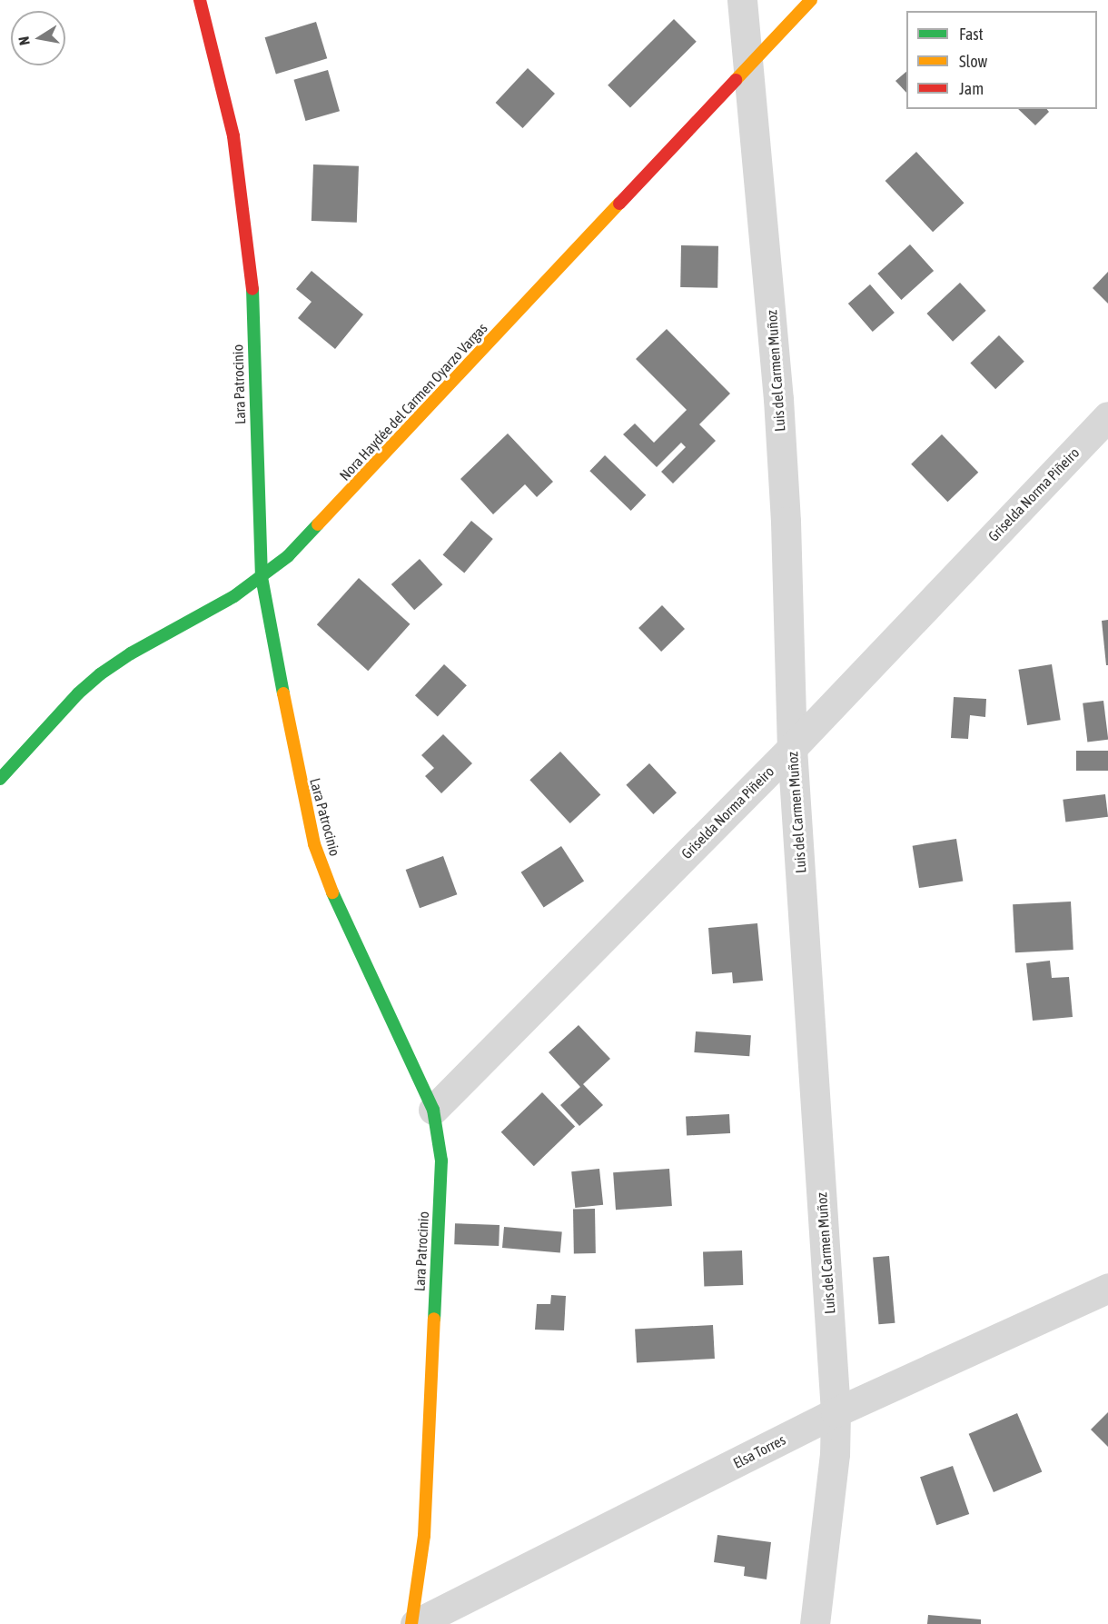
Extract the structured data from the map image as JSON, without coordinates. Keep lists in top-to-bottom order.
{
  "streets": {
    "street": [
      "Luis del Carmen Muñoz",
      "Lara Patrocinio",
      "Nora Haydée del Carmen Oyarzo Vargas",
      "Griselda Norma Piñeiro",
      "Elsa Torres"
    ]
  },
  "crossings": [
    ["Luis del Carmen Muñoz", "Nora Haydée del Carmen Oyarzo Vargas"],
    ["Luis del Carmen Muñoz", "Griselda Norma Piñeiro"],
    ["Luis del Carmen Muñoz", "Elsa Torres"],
    ["Lara Patrocinio", "Nora Haydée del Carmen Oyarzo Vargas"],
    ["Lara Patrocinio", "Griselda Norma Piñeiro"],
    ["Lara Patrocinio", "Elsa Torres"]
  ],
  "legend": ["Fast", "Slow", "Jam"],
  "north": "left"
}
